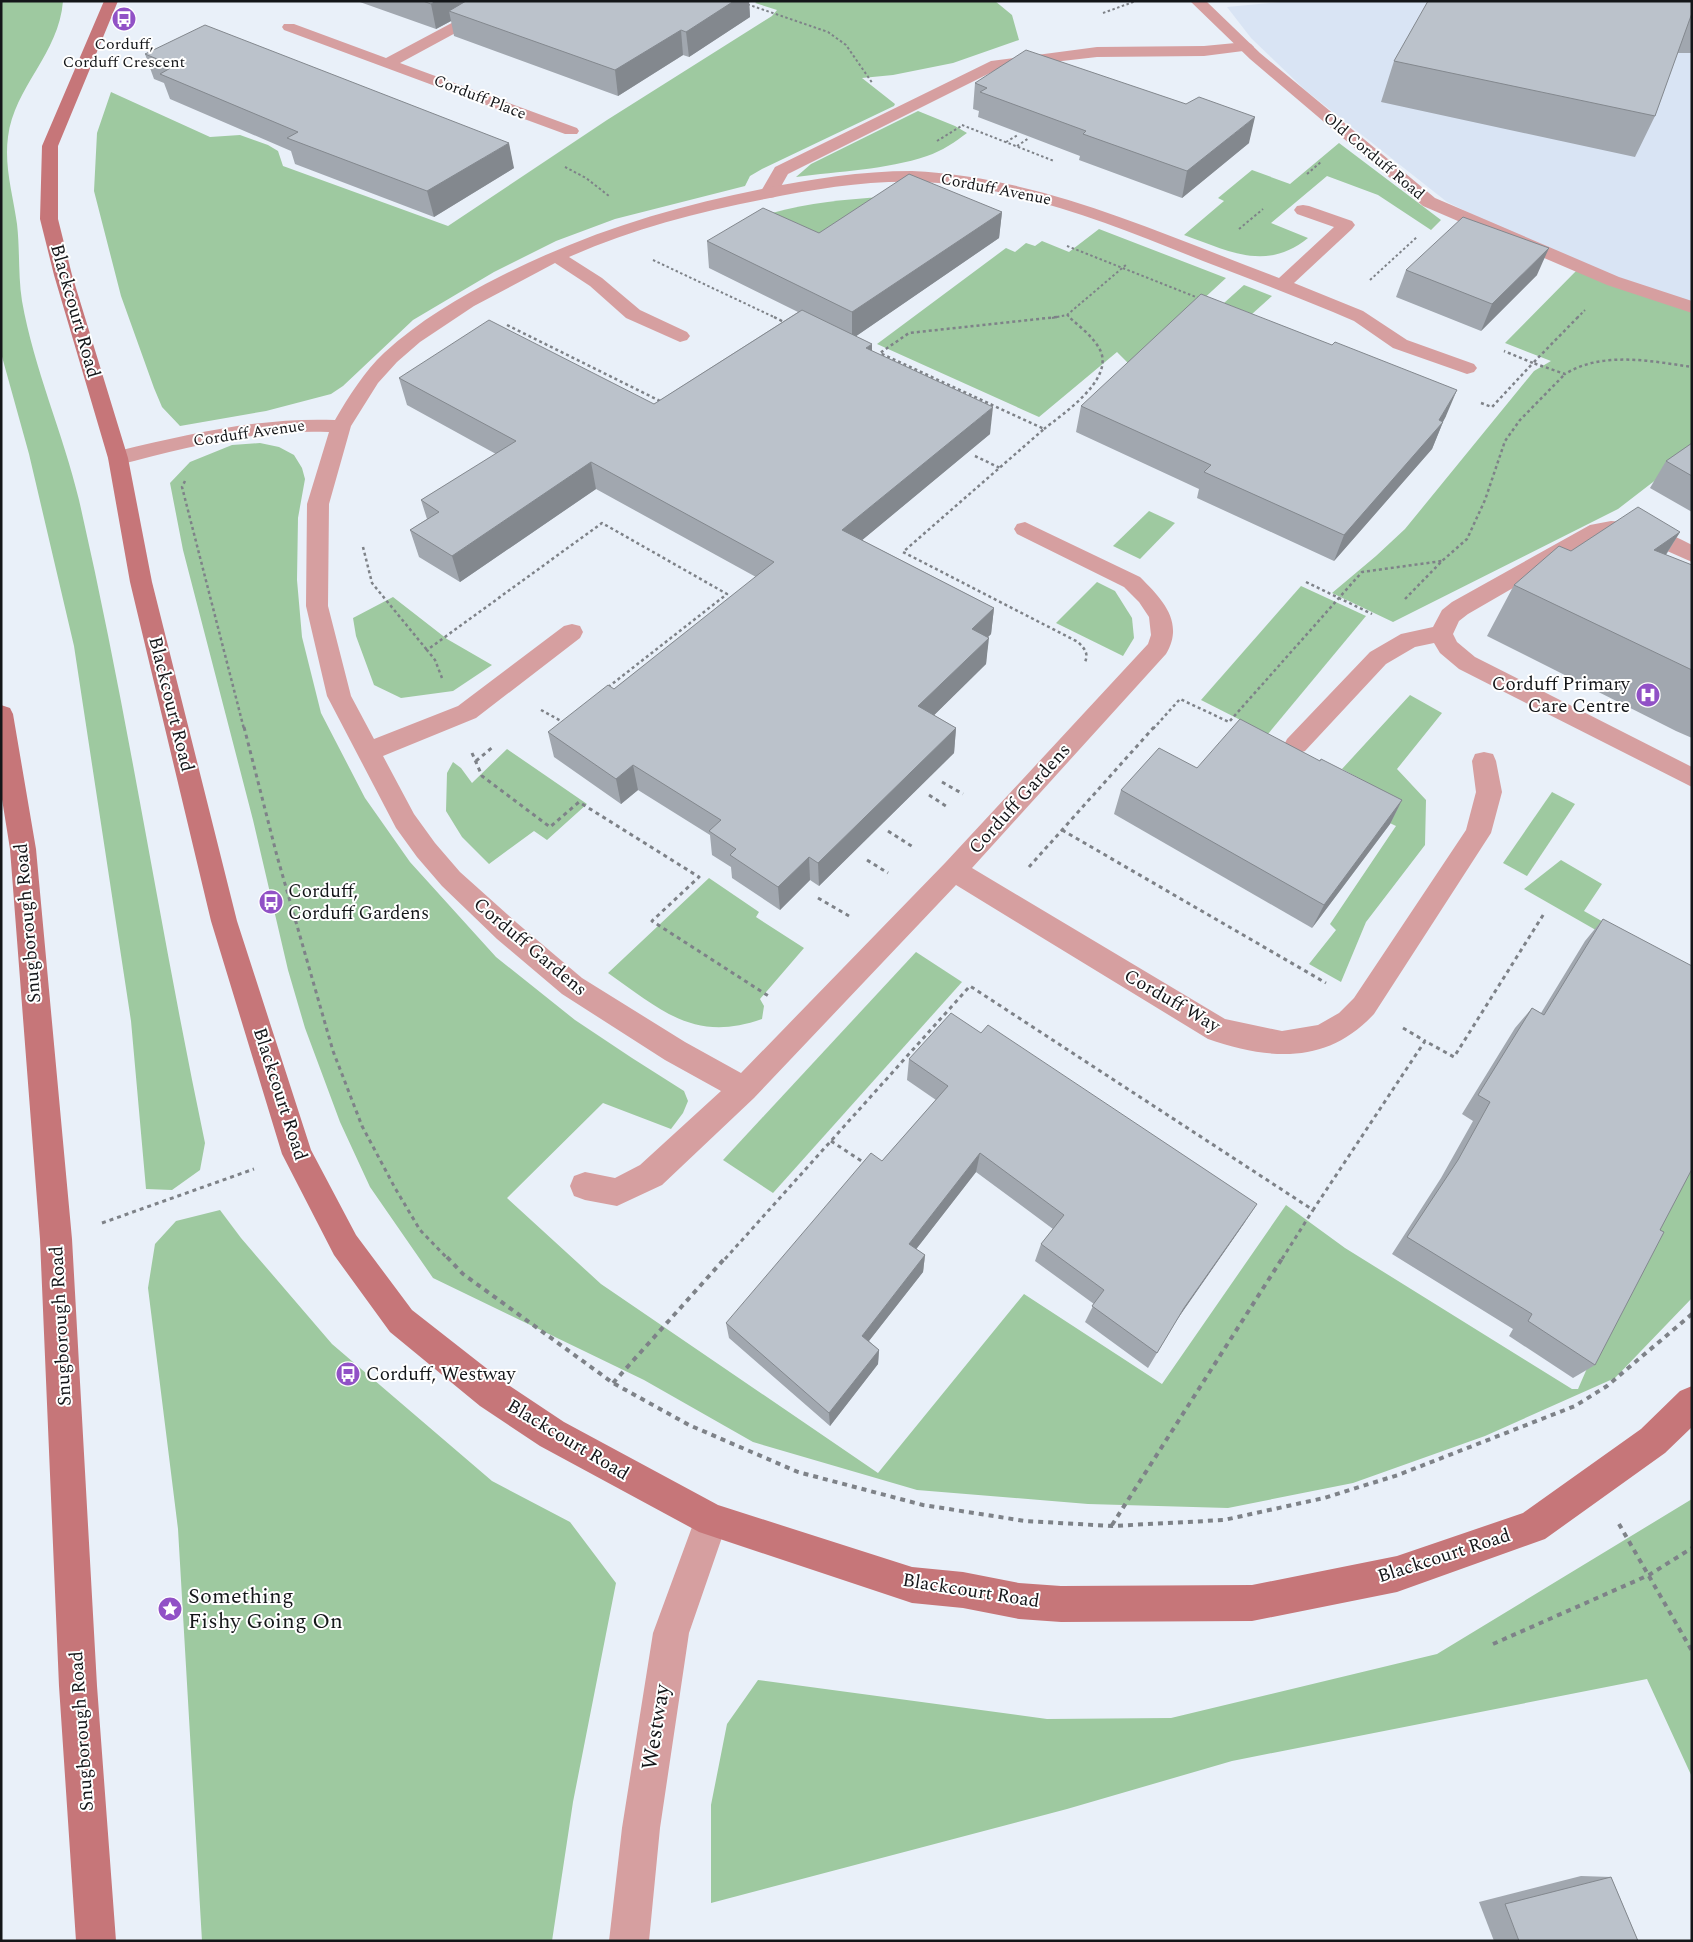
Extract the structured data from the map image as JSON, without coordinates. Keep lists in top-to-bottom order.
{
  "streets": {
    "street": [
      "Corduff Place",
      "Old Corduff Road",
      "Corduff Avenue",
      "Blackcourt Road",
      "Corduff Gardens",
      "Snugborough Road",
      "Corduff Way",
      "Westway"
    ]
  },
  "crossings": [
    ["Corduff Avenue", "Blackcourt Road"],
    ["Corduff Avenue", "Corduff Gardens"],
    ["Blackcourt Road", "Westway"],
    ["Corduff Gardens", "Corduff Way"]
  ],
  "places": {
    "bus stop": ["Corduff, Corduff Crescent", "Corduff, Corduff Gardens", "Corduff, Westway"],
    "hospital": ["Corduff Primary Care Centre"],
    "place": ["Something Fishy Going On"]
  }
}
